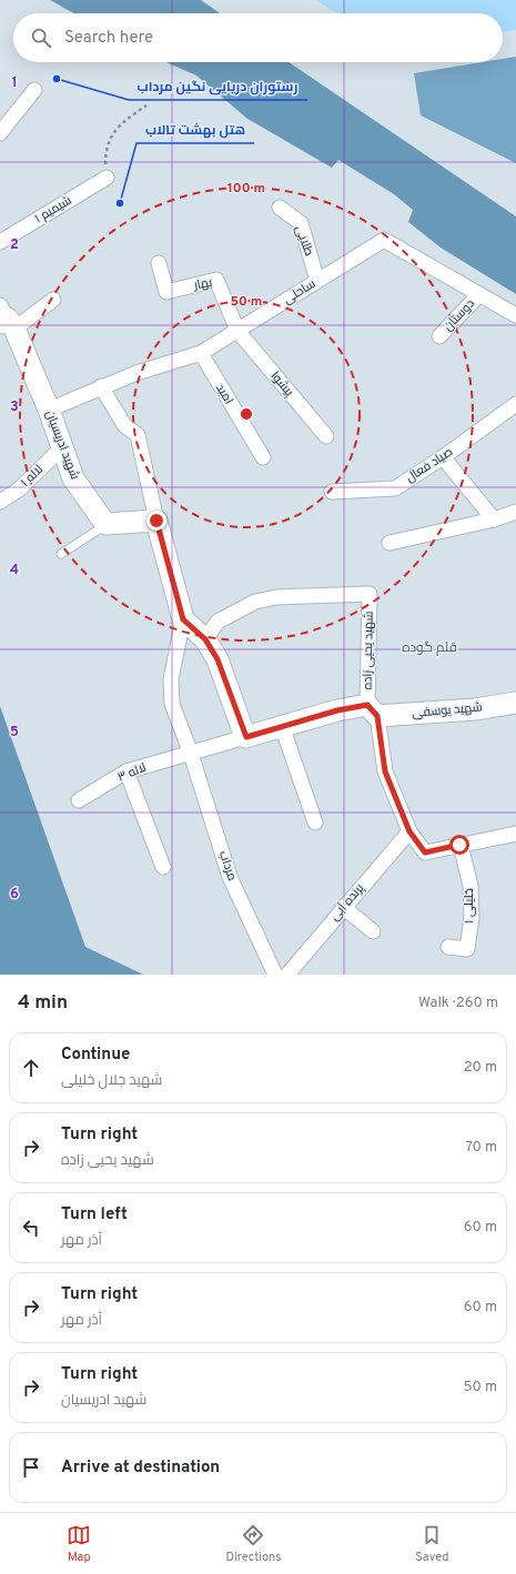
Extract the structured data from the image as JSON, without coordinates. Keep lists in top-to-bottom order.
{
  "streets": {
    "street": [
      "شیمیم ۱",
      "طلایی",
      "بهار",
      "ساحلی",
      "دوستان",
      "پیشوا",
      "امید",
      "شهید ادریسیان",
      "صیاد فعال",
      "لاله ۱",
      "شهید یحیی زاده",
      "شهید یوسفی",
      "لاله ۳",
      "مرداب",
      "پرنده آبی",
      "خلیلی ۱"
    ]
  },
  "crossings": [
    ["طلایی", "ساحلی"],
    ["بهار", "ساحلی"],
    ["بهار", "پیشوا"],
    ["ساحلی", "دوستان"],
    ["ساحلی", "پیشوا"],
    ["ساحلی", "امید"],
    ["ساحلی", "شهید ادریسیان"],
    ["شهید ادریسیان", "لاله ۱"],
    ["شهید یحیی زاده", "شهید یوسفی"],
    ["شهید یحیی زاده", "پرنده آبی"],
    ["شهید یحیی زاده", "خلیلی ۱"],
    ["شهید یوسفی", "لاله ۳"],
    ["لاله ۳", "مرداب"]
  ],
  "districts": ["قلم گوده"],
  "places": ["رستوران دریایی نگین مرداب", "هتل بهشت تالاب"],
  "page": {
    "search": "Search here",
    "heading": ["4 min", "Walk · 260 m"],
    "list": [
      ["Continue", "شهید جلال خلیلی", "20 m"],
      ["Turn right", "شهید یحیی زاده", "70 m"],
      ["Turn left", "آذر مهر", "60 m"],
      ["Turn right", "آذر مهر", "60 m"],
      ["Turn right", "شهید ادریسیان", "50 m"],
      "Arrive at destination"
    ],
    "nav": ["Map", "Directions", "Saved"]
  },
  "grid": {
    "rows": [
      "1",
      "2",
      "3",
      "4",
      "5",
      "6"
    ]
  },
  "rings": ["100 m", "50 m"]
}
